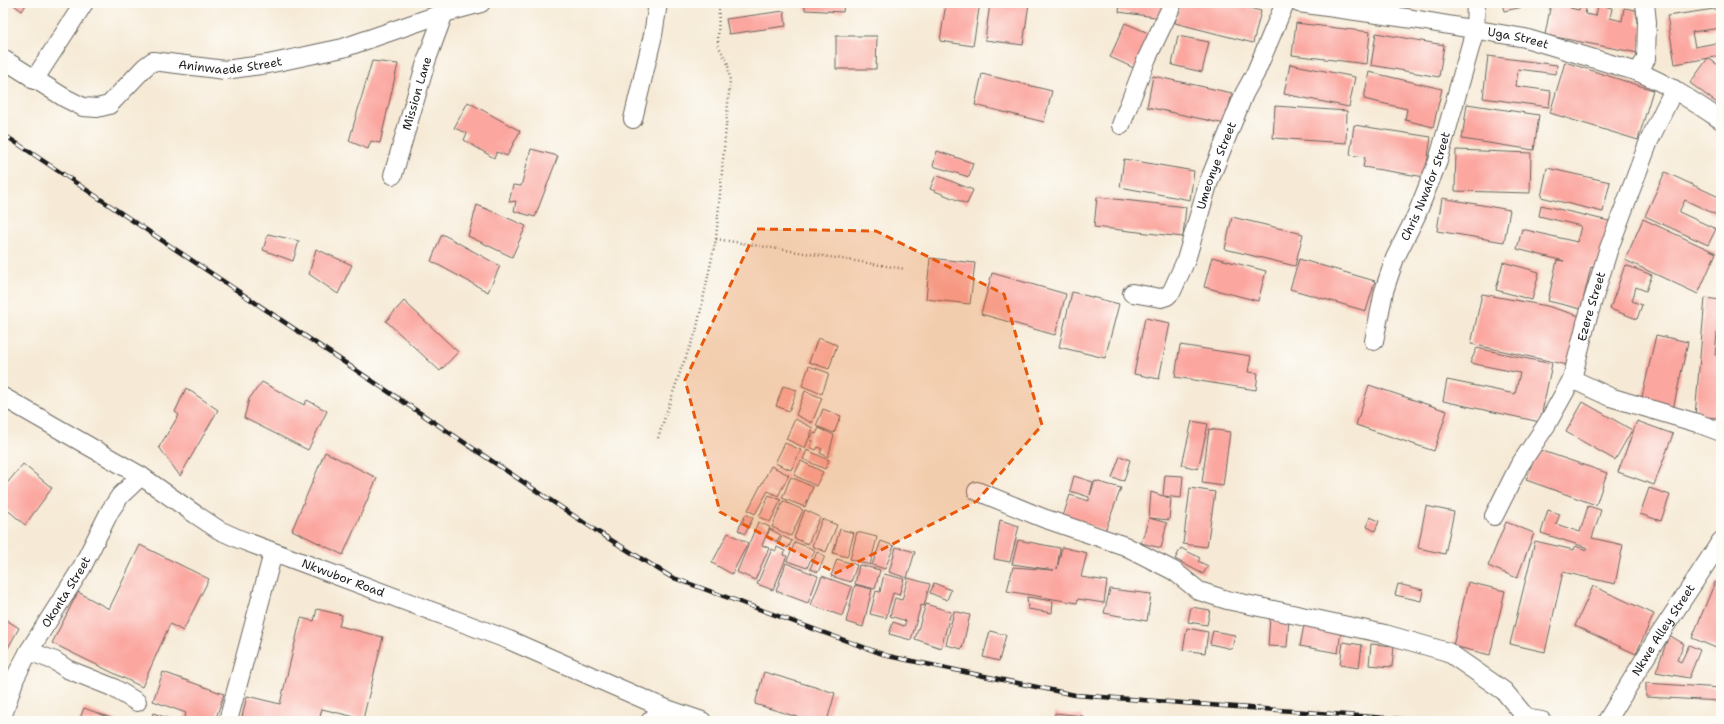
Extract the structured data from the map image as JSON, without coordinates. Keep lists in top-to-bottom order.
{
  "streets": {
    "street": [
      "Uga Street",
      "Aninwaede Street",
      "Mission Lane",
      "Umeonye Street",
      "Chris Nwafor Street",
      "Ezere Street",
      "Nkwubor Road",
      "Okonta Street",
      "Nkwe Alley Street"
    ]
  },
  "crossings": [
    ["Uga Street", "Chris Nwafor Street"],
    ["Uga Street", "Ezere Street"],
    ["Aninwaede Street", "Mission Lane"],
    ["Nkwubor Road", "Okonta Street"]
  ]
}
